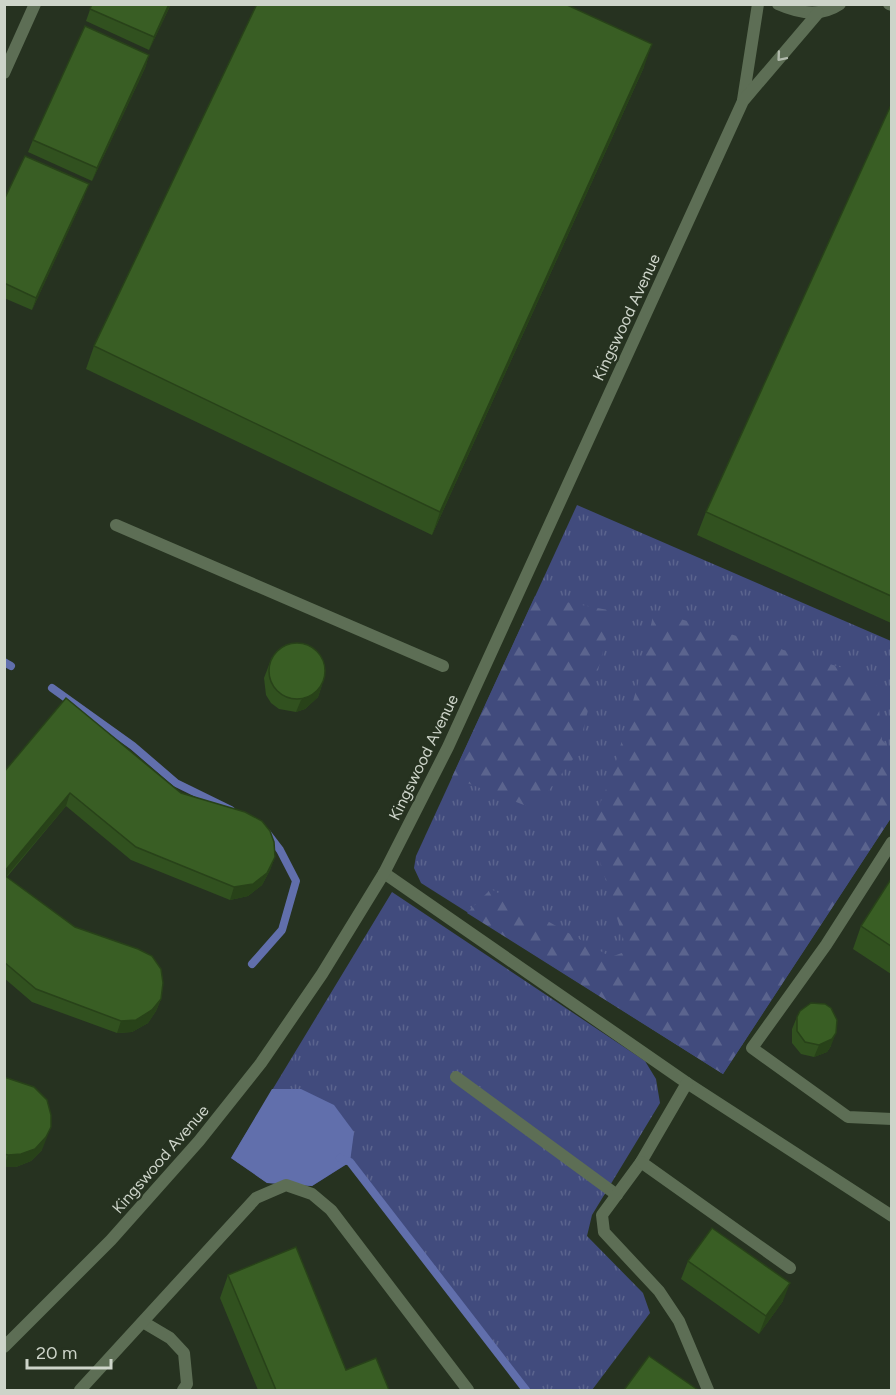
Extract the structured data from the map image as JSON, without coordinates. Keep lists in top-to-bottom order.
{
  "streets": {
    "street": ["Kingswood Avenue"]
  },
  "scale_bar": "20 m"
}
